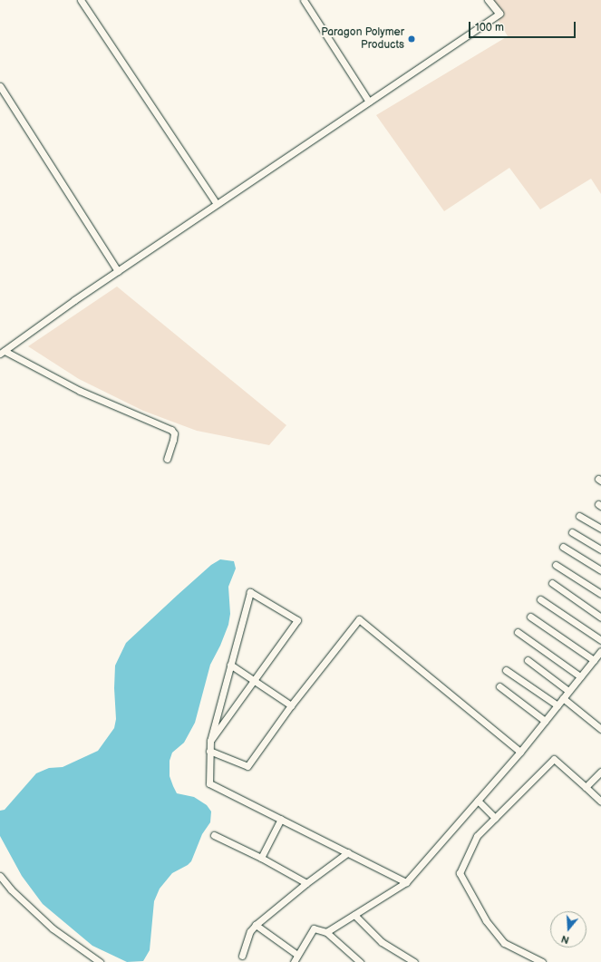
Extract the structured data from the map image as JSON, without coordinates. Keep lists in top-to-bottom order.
{
  "places": ["Paragon Polymer Products"],
  "scale_bar": "100 m",
  "north": "bottom"
}
